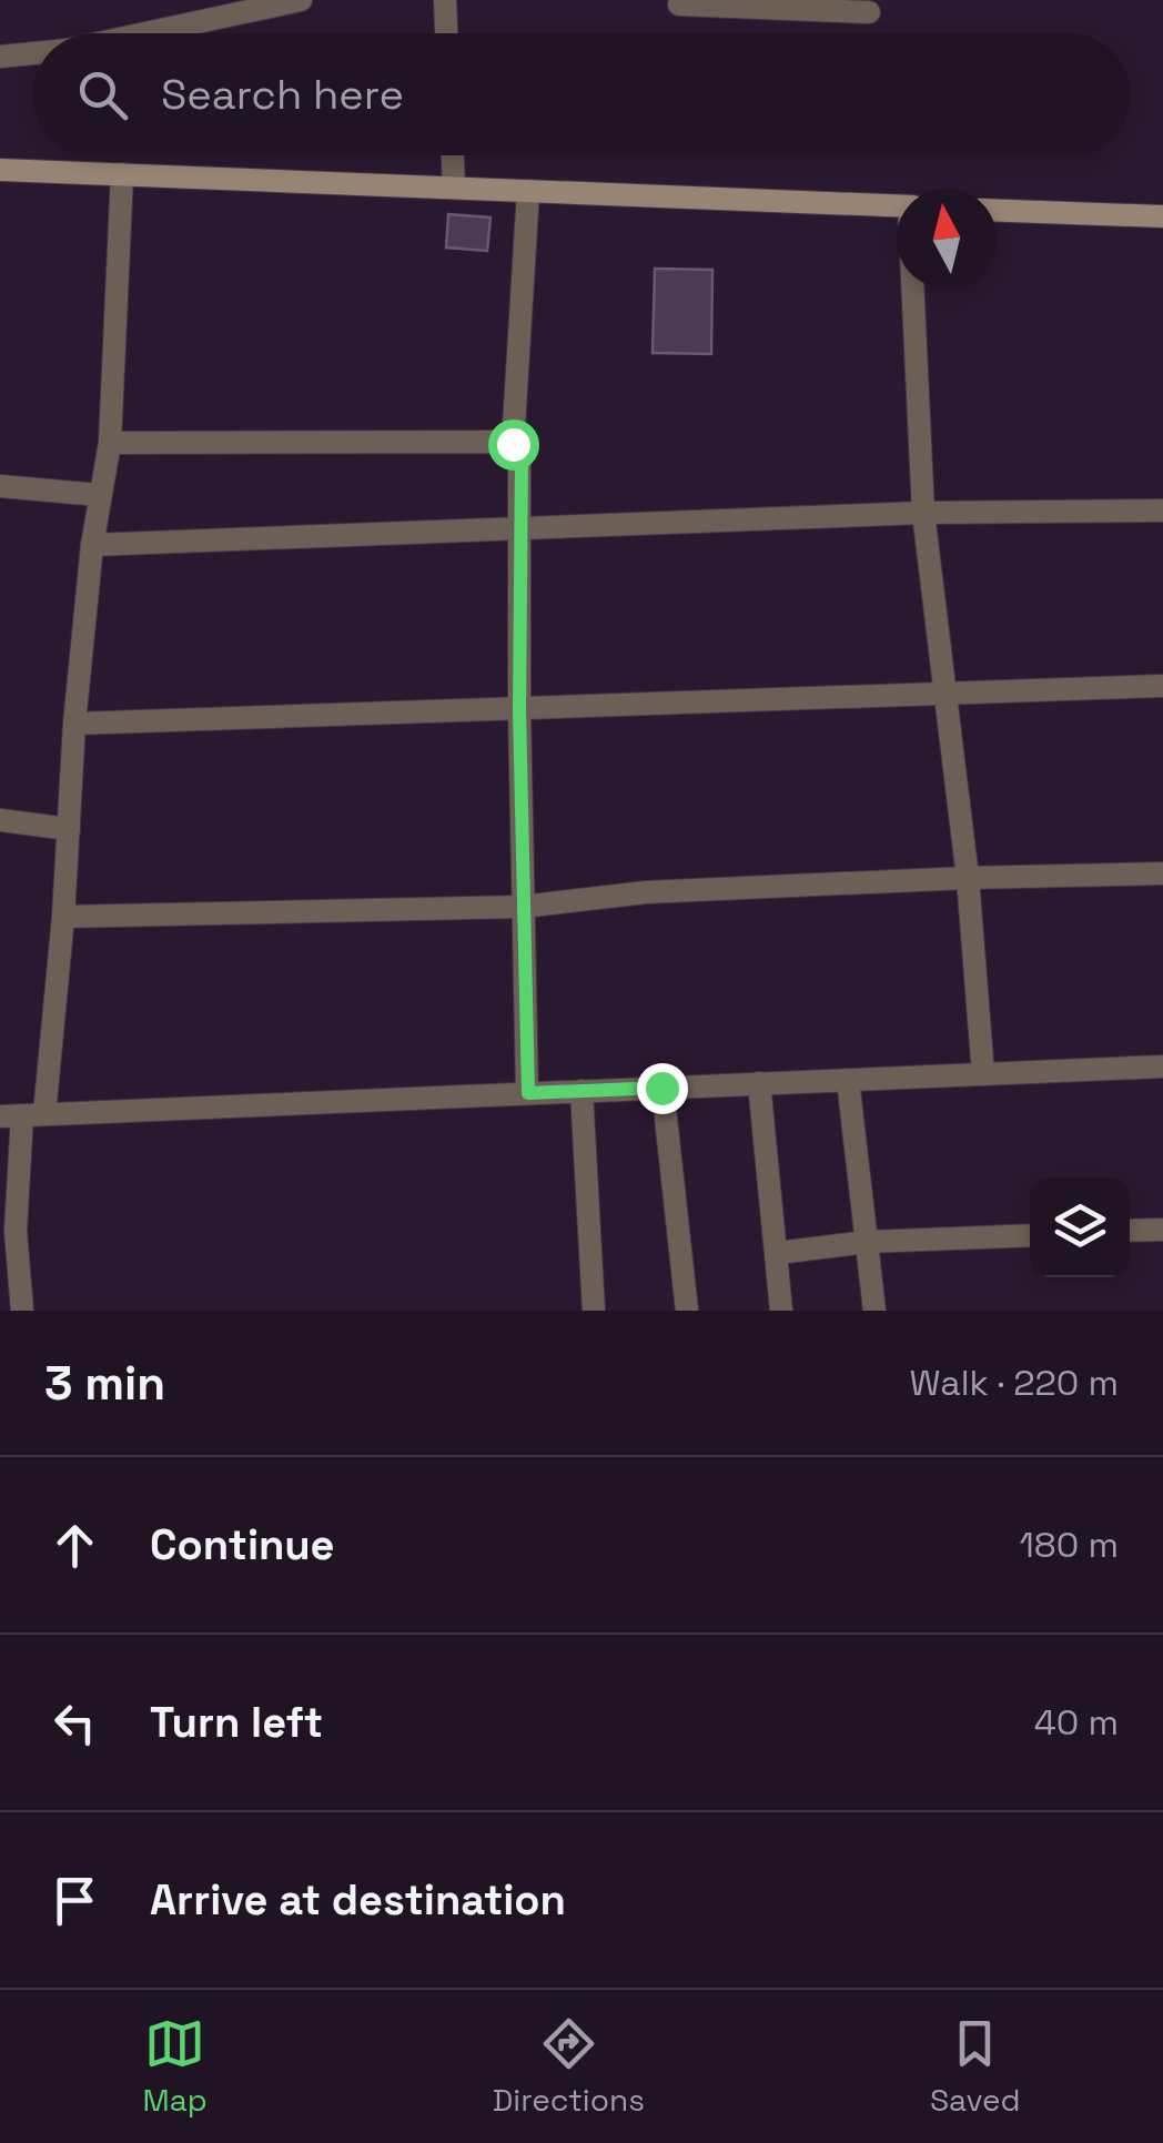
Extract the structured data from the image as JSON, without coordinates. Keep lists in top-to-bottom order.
{
  "north": "top",
  "page": {
    "search": "Search here",
    "heading": ["3 min", "Walk · 220 m"],
    "list": [
      ["Continue", "180 m"],
      ["Turn left", "40 m"],
      "Arrive at destination"
    ],
    "nav": ["Map", "Directions", "Saved"]
  }
}
